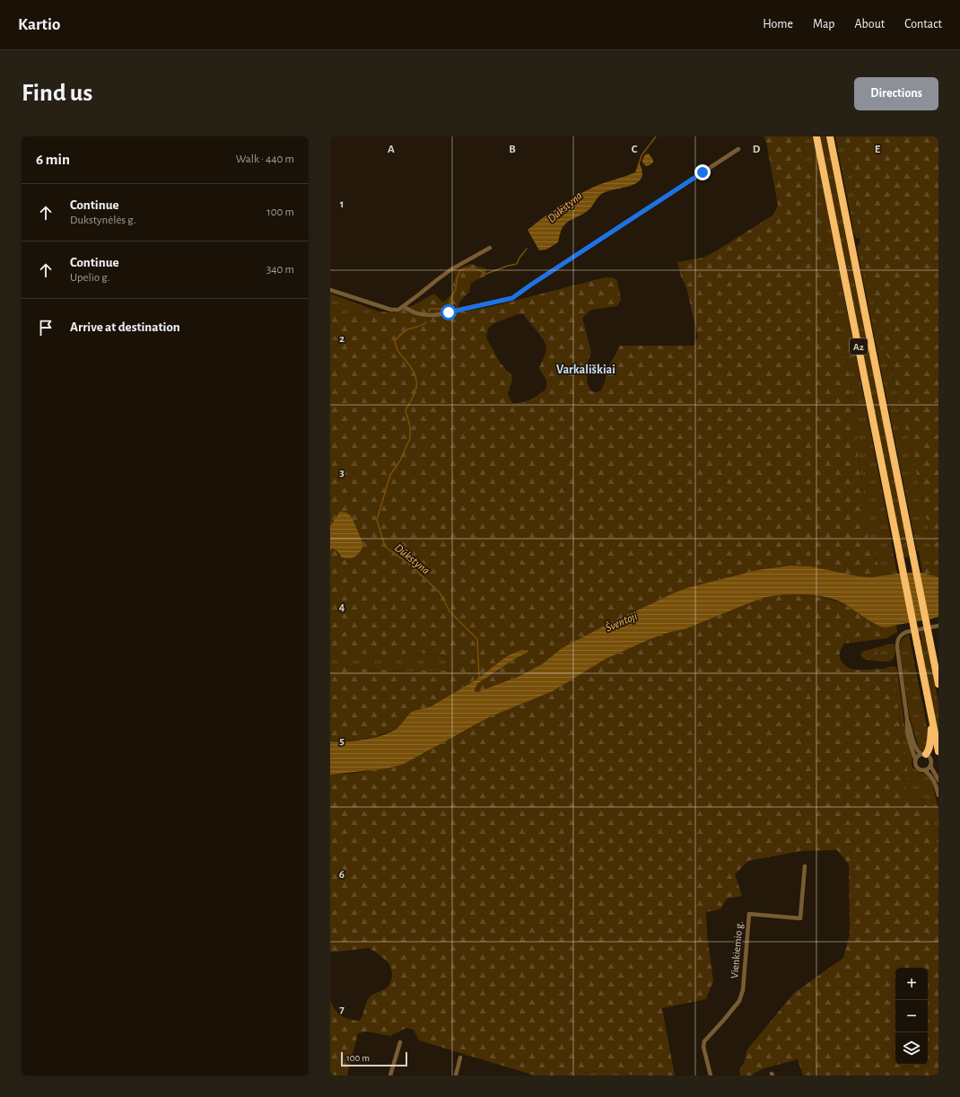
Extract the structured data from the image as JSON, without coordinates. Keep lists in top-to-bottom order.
{
  "streets": {
    "highway": ["A2"],
    "street": ["Vienkiemio g."]
  },
  "districts": ["Varkališkiai"],
  "water": ["Dūkstyna", "Šventoji"],
  "scale_bar": "100 m",
  "page": {
    "header": "Kartio",
    "nav": [
      "Home",
      "Map",
      "About",
      "Contact"
    ],
    "buttons": "Directions",
    "title": "Find us",
    "heading": ["6 min", "Walk · 440 m"],
    "list": [
      ["Continue", "Dukstynėlės g.", "100 m"],
      ["Continue", "Upelio g.", "340 m"],
      "Arrive at destination"
    ],
    "map_buttons": ["+", "−"],
    "scale": "100 m"
  },
  "grid": {
    "columns": [
      "A",
      "B",
      "C",
      "D",
      "E"
    ],
    "rows": [
      "1",
      "2",
      "3",
      "4",
      "5",
      "6",
      "7"
    ]
  }
}
